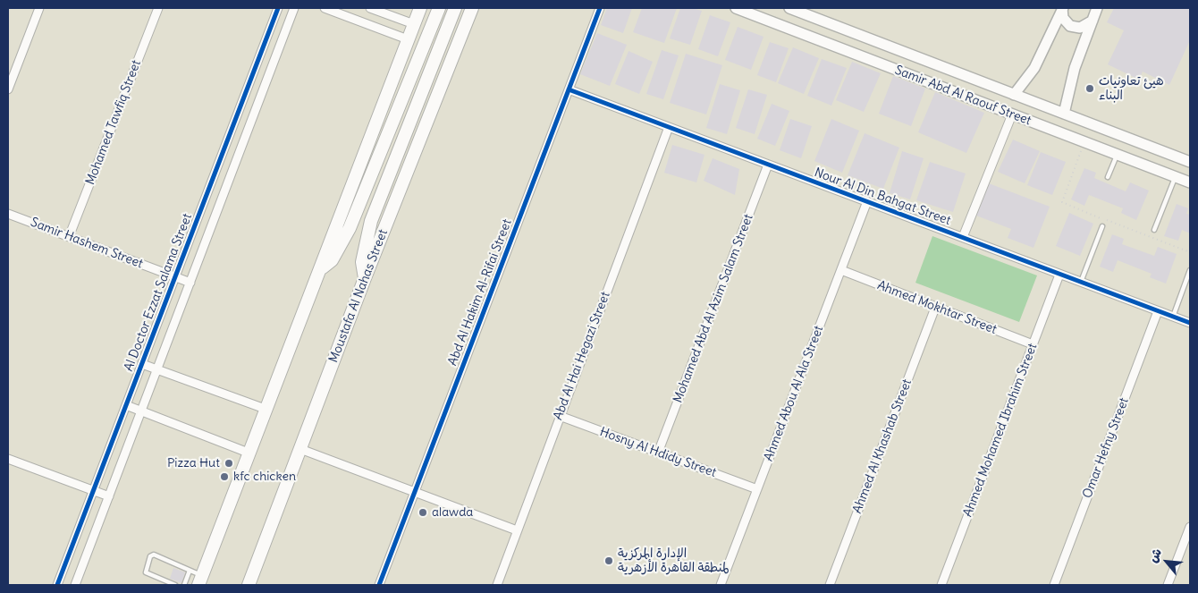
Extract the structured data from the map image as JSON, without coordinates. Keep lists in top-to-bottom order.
{
  "streets": {
    "main road": ["Moustafa Al Nahas Street"],
    "street": [
      "Samir Abd Al Raouf Street",
      "Mohamed Tawfiq Street",
      "Nour Al Din Bahgat Street",
      "Samir Hashem Street",
      "Al Doctor Ezzat Salama Street",
      "Abd Al Hakim Al-Rifai Street",
      "Ahmed Mokhtar Street",
      "Mohamed Abd Al Azim Salam Street",
      "Abd Al Hai Hegazi Street",
      "Ahmed Abou Al Ala Street",
      "Ahmed Mohamed Ibrahim Street",
      "Ahmed Al Khashab Street",
      "Omar Hefny Street",
      "Hosny Al Hdidy Street"
    ]
  },
  "crossings": [
    ["Mohamed Tawfiq Street", "Samir Hashem Street"],
    ["Nour Al Din Bahgat Street", "Abd Al Hakim Al-Rifai Street"],
    ["Nour Al Din Bahgat Street", "Mohamed Abd Al Azim Salam Street"],
    ["Nour Al Din Bahgat Street", "Abd Al Hai Hegazi Street"],
    ["Nour Al Din Bahgat Street", "Ahmed Abou Al Ala Street"],
    ["Nour Al Din Bahgat Street", "Ahmed Mohamed Ibrahim Street"],
    ["Nour Al Din Bahgat Street", "Omar Hefny Street"],
    ["Samir Hashem Street", "Al Doctor Ezzat Salama Street"],
    ["Ahmed Mokhtar Street", "Ahmed Abou Al Ala Street"],
    ["Ahmed Mokhtar Street", "Ahmed Mohamed Ibrahim Street"],
    ["Ahmed Mokhtar Street", "Ahmed Al Khashab Street"],
    ["Mohamed Abd Al Azim Salam Street", "Hosny Al Hdidy Street"],
    ["Abd Al Hai Hegazi Street", "Hosny Al Hdidy Street"],
    ["Ahmed Abou Al Ala Street", "Hosny Al Hdidy Street"]
  ],
  "places": [
    "هيئ تعاونيات البناء",
    "Pizza Hut",
    "kfc chicken",
    "alawda",
    "الإدارة المركزية لمنطقة القاهرة الأزهرية"
  ],
  "north": "top left"
}
